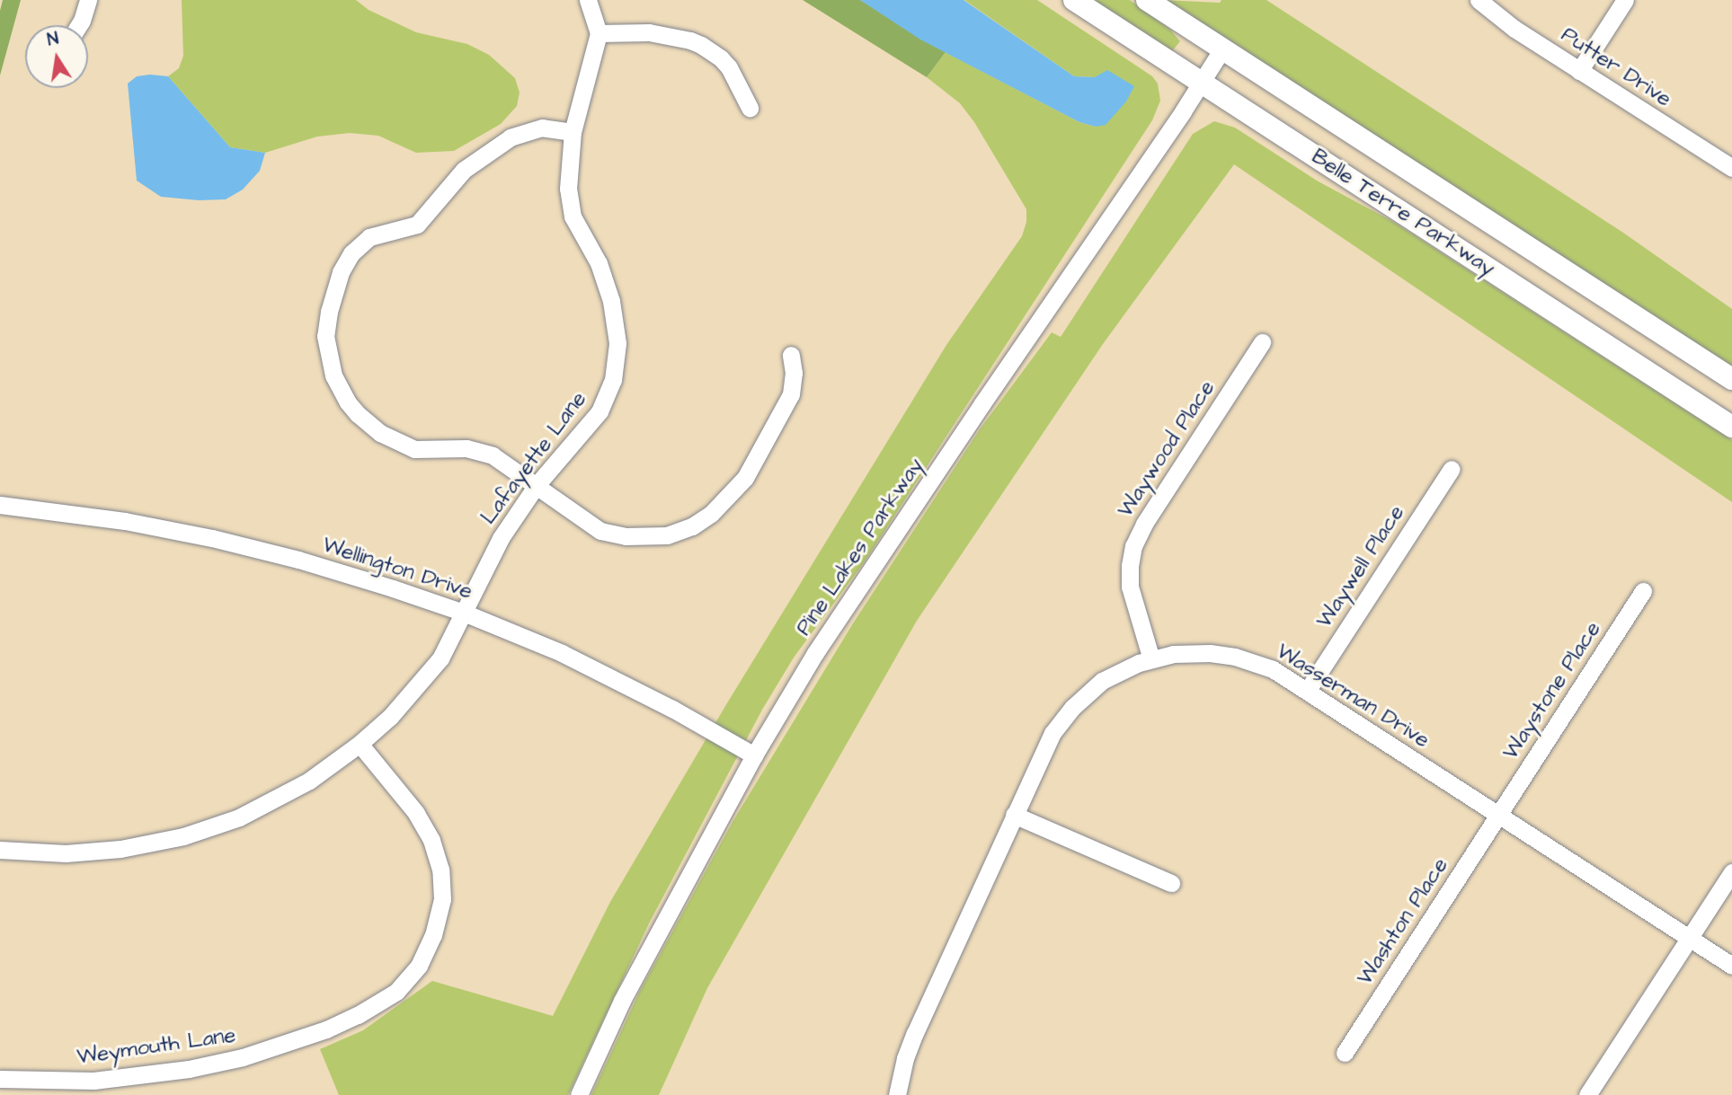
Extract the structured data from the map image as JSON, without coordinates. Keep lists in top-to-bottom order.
{
  "streets": {
    "main road": ["Belle Terre Parkway"],
    "street": [
      "Putter Drive",
      "Waywood Place",
      "Lafayette Lane",
      "Pine Lakes Parkway",
      "Waywell Place",
      "Wellington Drive",
      "Waystone Place",
      "Wasserman Drive",
      "Washton Place",
      "Weymouth Lane"
    ]
  },
  "crossings": [
    ["Belle Terre Parkway", "Pine Lakes Parkway"],
    ["Waywood Place", "Wasserman Drive"],
    ["Lafayette Lane", "Wellington Drive"],
    ["Lafayette Lane", "Weymouth Lane"],
    ["Pine Lakes Parkway", "Wellington Drive"],
    ["Waywell Place", "Wasserman Drive"],
    ["Waystone Place", "Wasserman Drive"],
    ["Waystone Place", "Washton Place"],
    ["Wasserman Drive", "Washton Place"]
  ],
  "north": "top"
}
